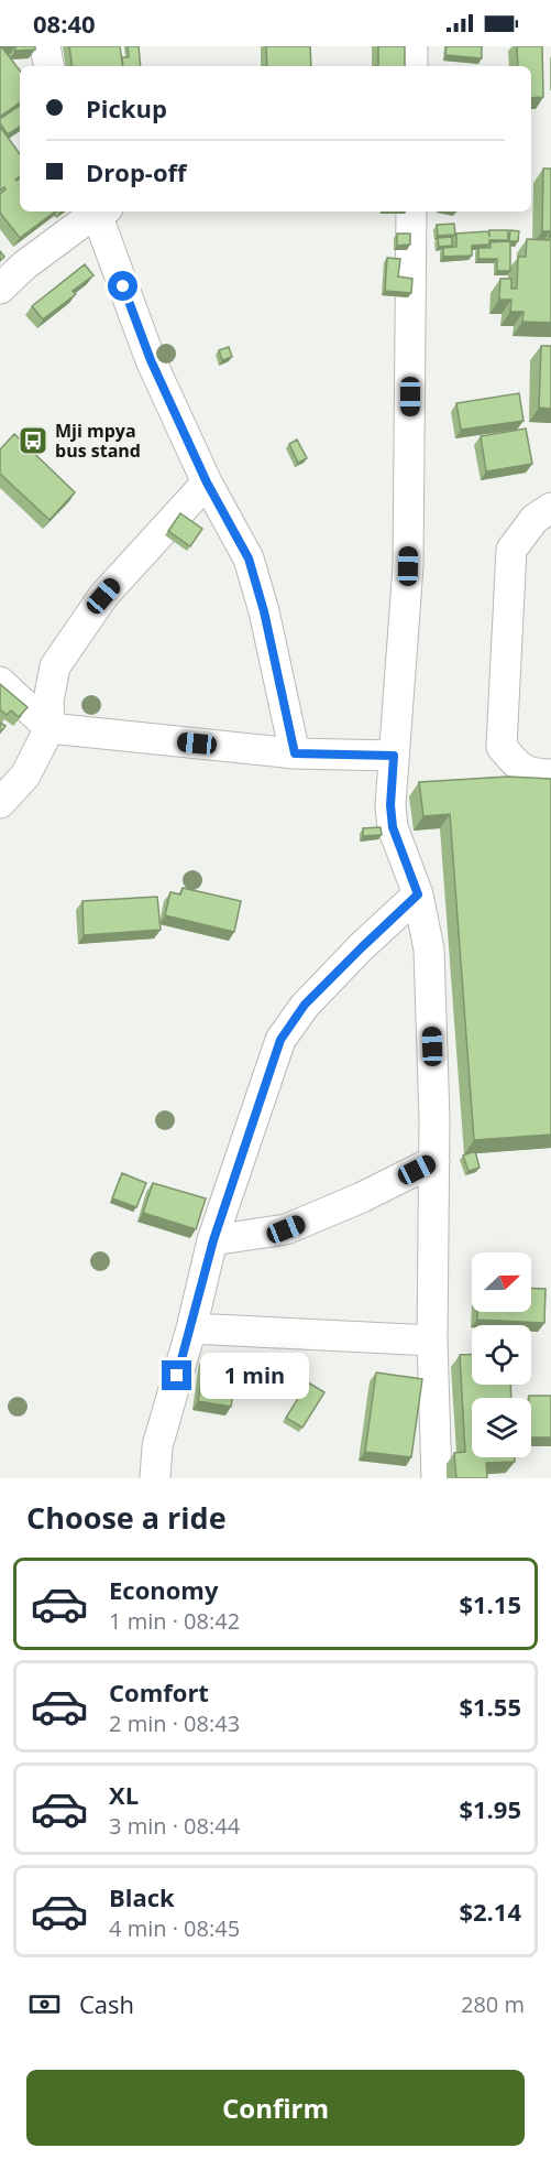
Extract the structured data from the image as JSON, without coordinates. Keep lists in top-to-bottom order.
{
  "places": {
    "bus stop": ["Mji mpya bus stand"]
  },
  "north": "right",
  "page": {
    "status": "08:40",
    "banner": ["Pickup", "Drop-off"],
    "bubble": "1 min",
    "heading": "Choose a ride",
    "list": [
      {
        "name": "Economy",
        "note": "1 min · 08:42",
        "value": "$1.15"
      },
      {
        "name": "Comfort",
        "note": "2 min · 08:43",
        "value": "$1.55"
      },
      {
        "name": "XL",
        "note": "3 min · 08:44",
        "value": "$1.95"
      },
      {
        "name": "Black",
        "note": "4 min · 08:45",
        "value": "$2.14"
      }
    ],
    "pay": ["Cash", "280 m"],
    "buttons": "Confirm"
  }
}
